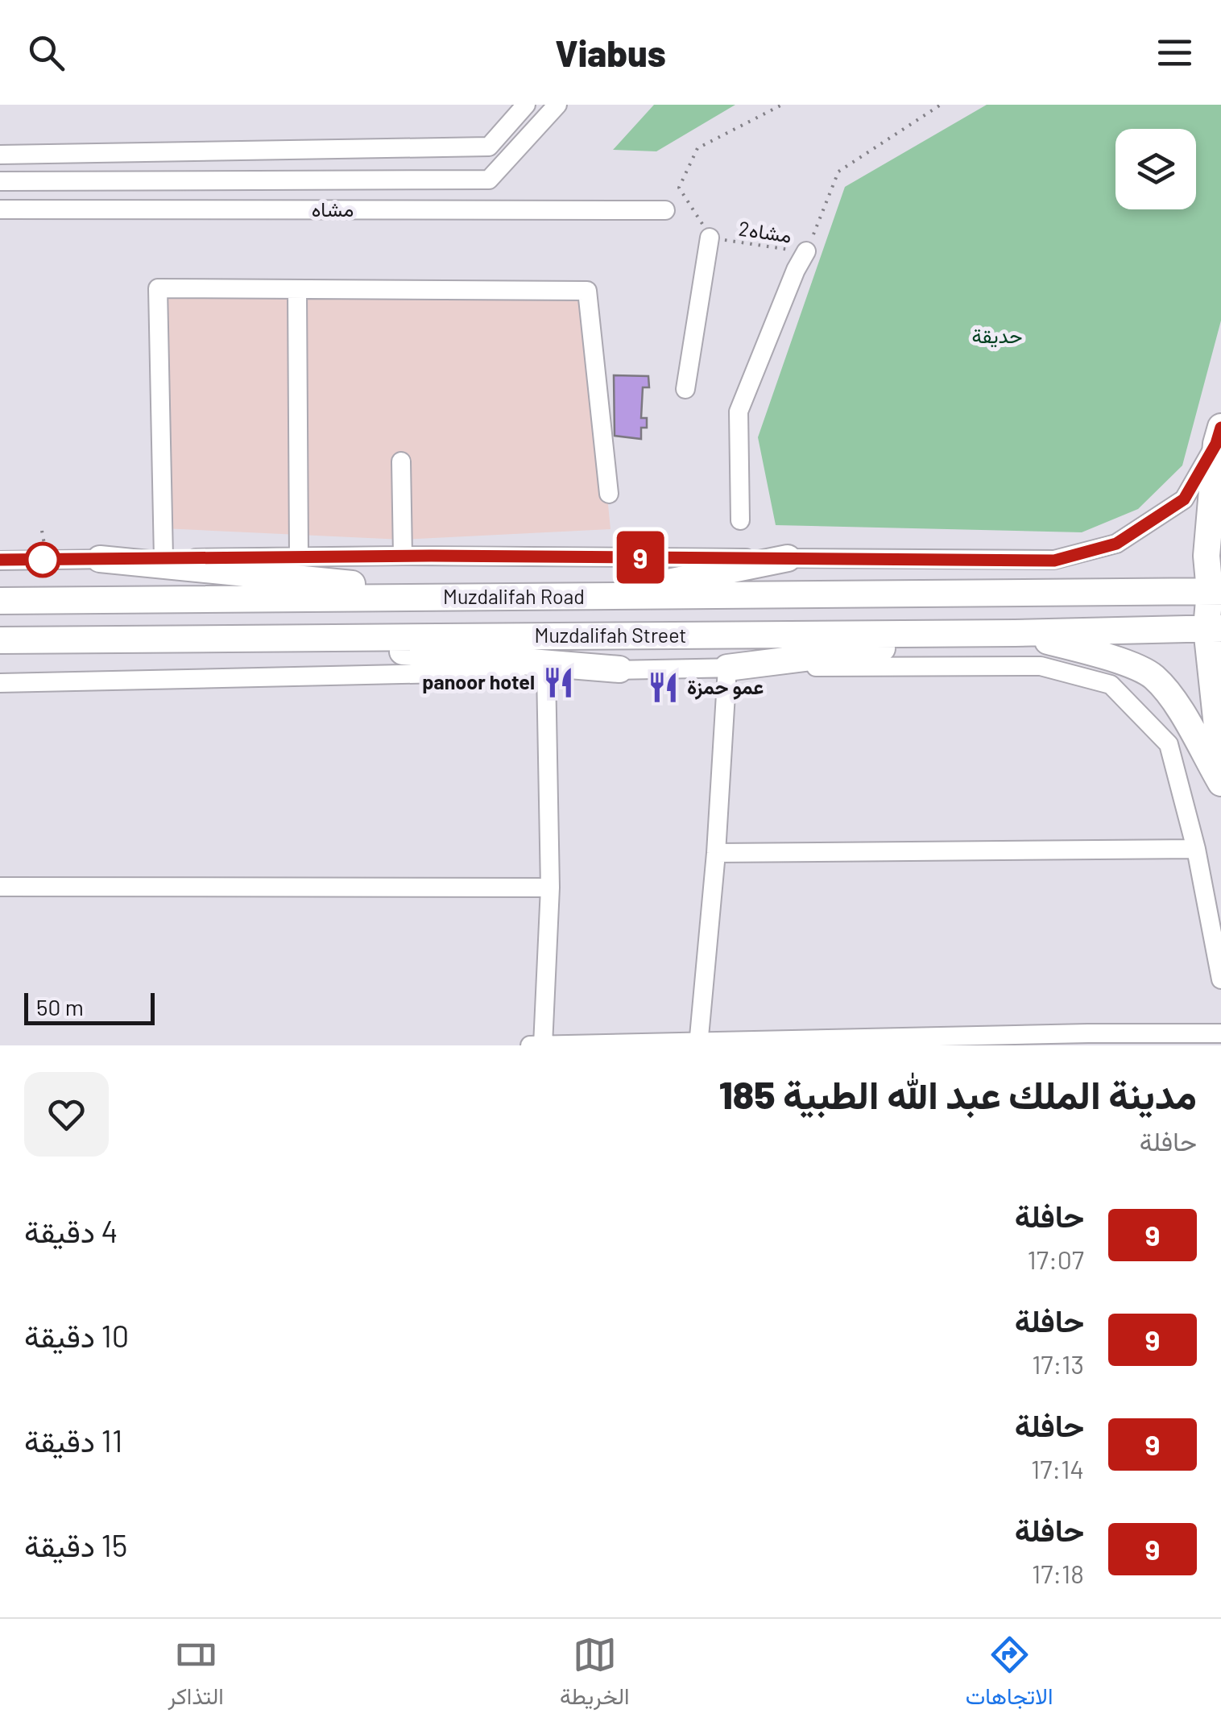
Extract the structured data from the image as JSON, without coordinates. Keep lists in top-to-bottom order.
{
  "streets": {
    "highway": ["Muzdalifah Road", "Muzdalifah Street"],
    "street": ["مشاه"],
    "path": ["مشاه2"]
  },
  "parks": ["حديقة"],
  "places": {
    "restaurant": ["panoor hotel", "عمو حمزة"]
  },
  "lines": ["bus line 9"],
  "scale_bar": "50 m",
  "page": {
    "header": "Viabus",
    "on_map": "9",
    "scale": "50 m",
    "heading": ["مدينة الملك عبد الله الطبية 185", "حافلة"],
    "list": [
      {
        "mark": "9",
        "name": "حافلة",
        "note": "17:07",
        "value": "4 دقيقة"
      },
      {
        "mark": "9",
        "name": "حافلة",
        "note": "17:13",
        "value": "10 دقيقة"
      },
      {
        "mark": "9",
        "name": "حافلة",
        "note": "17:14",
        "value": "11 دقيقة"
      },
      {
        "mark": "9",
        "name": "حافلة",
        "note": "17:18",
        "value": "15 دقيقة"
      }
    ],
    "tabs": ["الاتجاهات", "الخريطة", "التذاكر"]
  }
}
